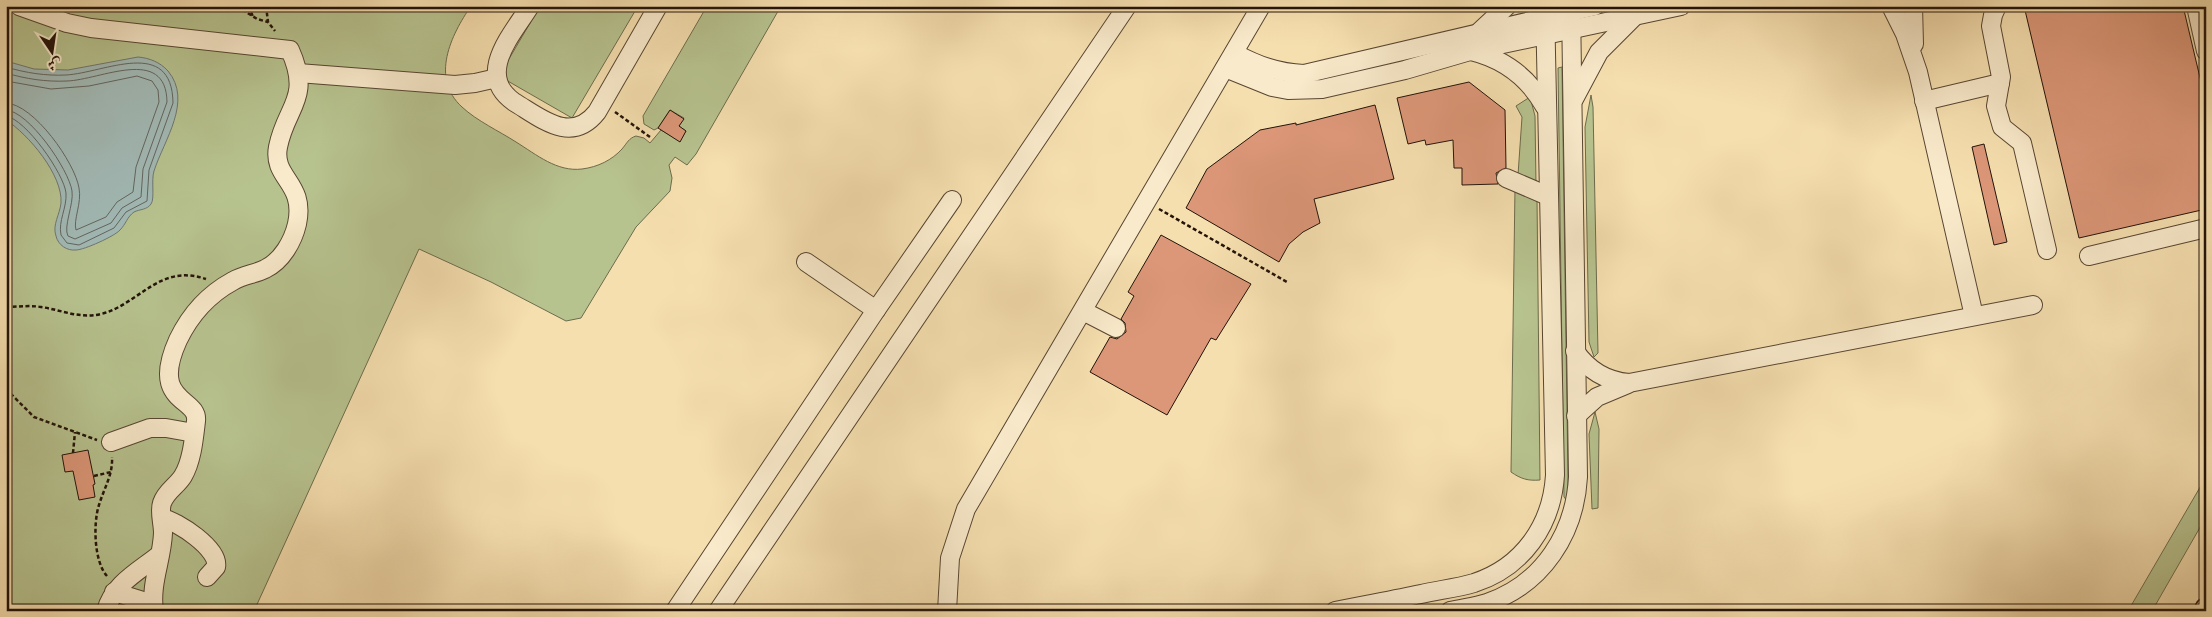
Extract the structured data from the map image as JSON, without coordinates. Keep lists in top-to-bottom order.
{
  "north": "bottom"
}
